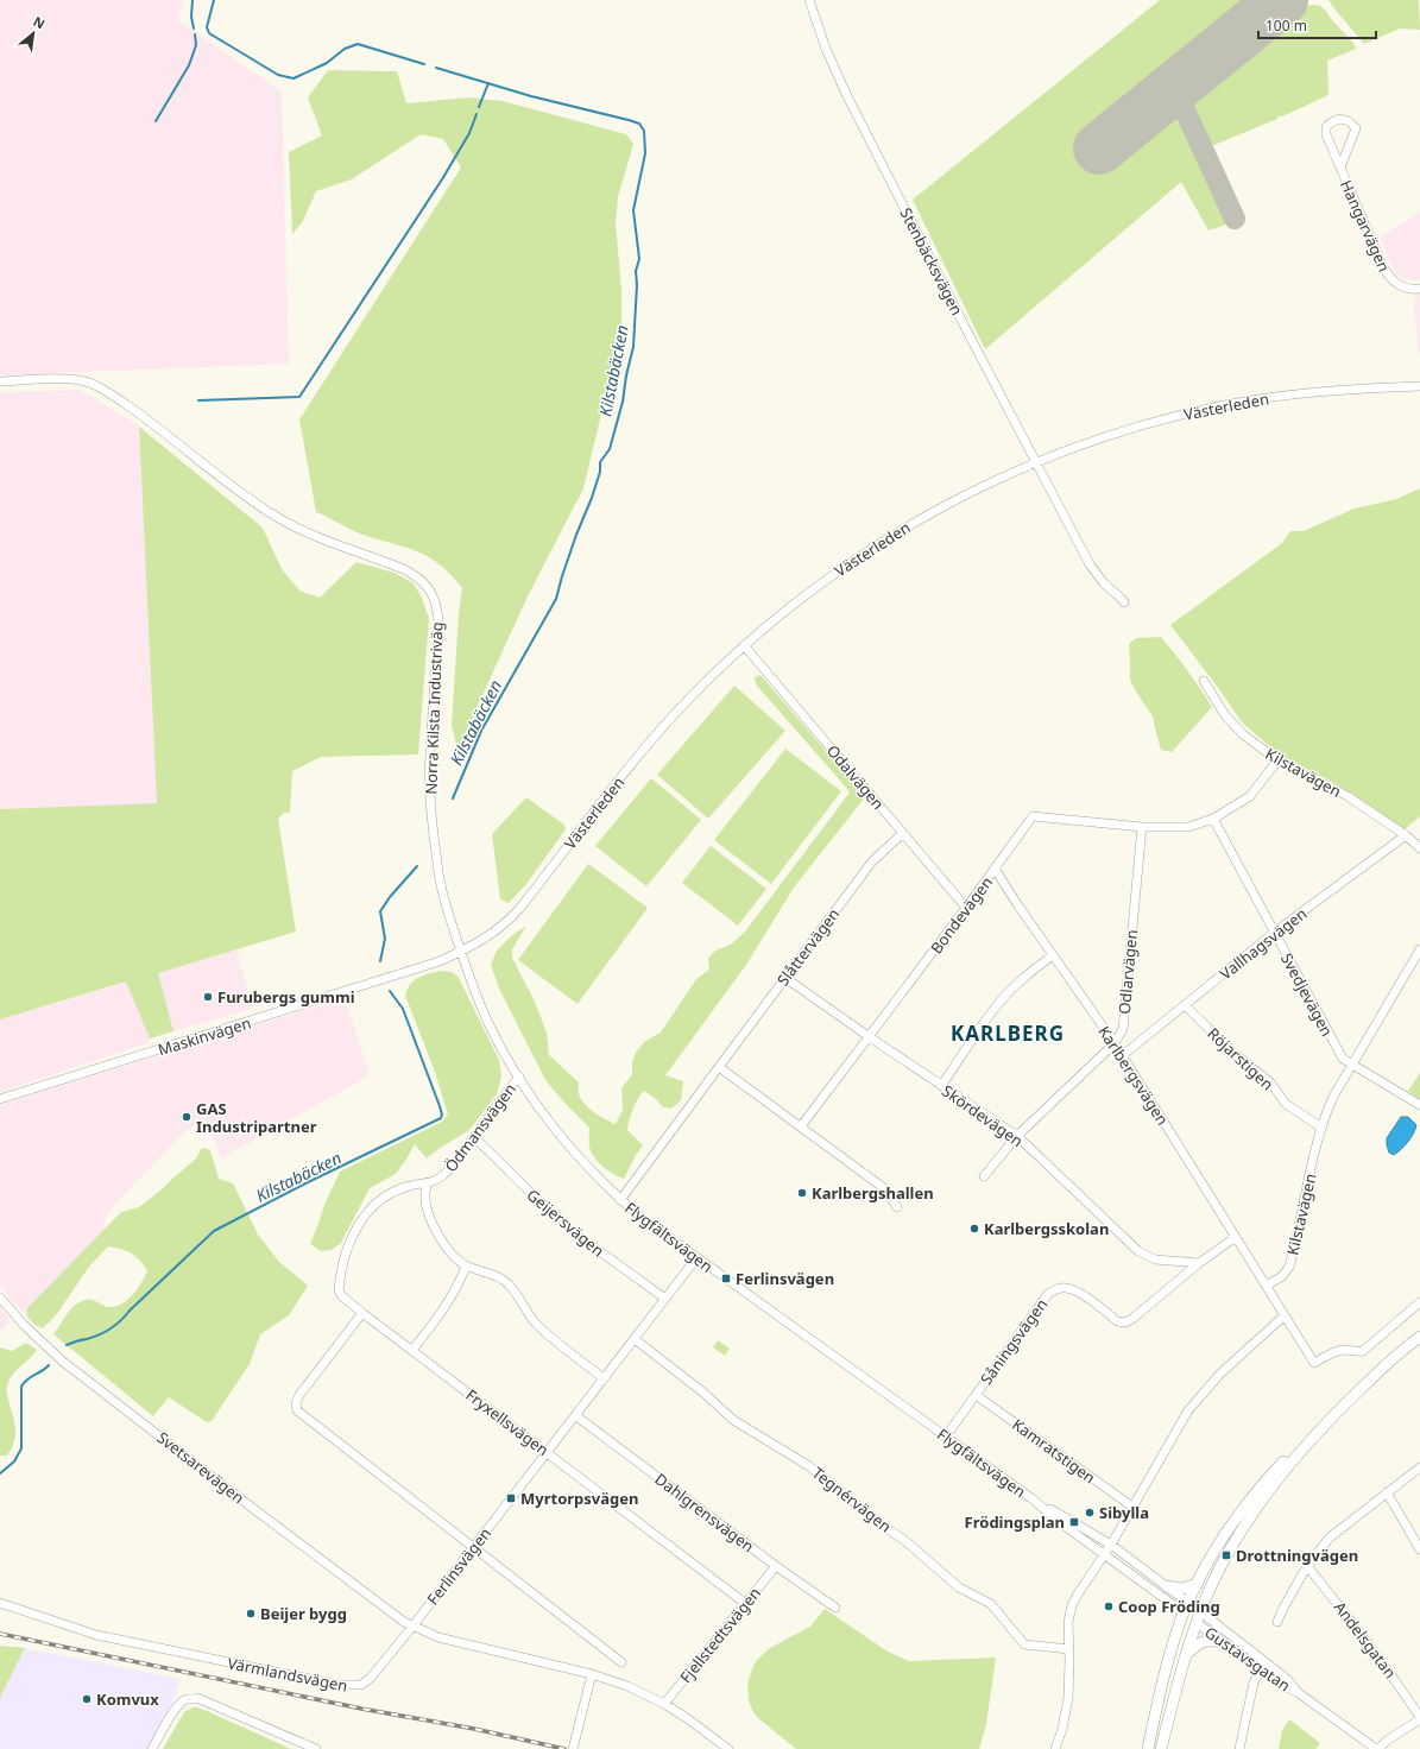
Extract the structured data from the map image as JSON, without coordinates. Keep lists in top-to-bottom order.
{
  "streets": {
    "street": [
      "Hangarvägen",
      "Stenbäcksvägen",
      "Västerleden",
      "Norra Kilsta Industriväg",
      "Kilstavägen",
      "Odalvägen",
      "Bondevägen",
      "Vallhagsvägen",
      "Slåttervägen",
      "Odlarvägen",
      "Svedjevägen",
      "Maskinvägen",
      "Röjarstigen",
      "Karlbergsvägen",
      "Skördevägen",
      "Ödmansvägen",
      "Geijersvägen",
      "Flygfältsvägen",
      "Såningsvägen",
      "Fryxellsvägen",
      "Kamratstigen",
      "Svetsarevägen",
      "Tegnérvägen",
      "Dahlgrensvägen",
      "Ferlinsvägen",
      "Fjellstedtsvägen",
      "Andelsgatan",
      "Gustavsgatan",
      "Värmlandsvägen"
    ]
  },
  "crossings": [
    ["Stenbäcksvägen", "Västerleden"],
    ["Västerleden", "Norra Kilsta Industriväg"],
    ["Västerleden", "Odalvägen"],
    ["Västerleden", "Maskinvägen"],
    ["Västerleden", "Flygfältsvägen"],
    ["Norra Kilsta Industriväg", "Maskinvägen"],
    ["Norra Kilsta Industriväg", "Flygfältsvägen"],
    ["Kilstavägen", "Bondevägen"],
    ["Kilstavägen", "Vallhagsvägen"],
    ["Kilstavägen", "Svedjevägen"],
    ["Kilstavägen", "Röjarstigen"],
    ["Kilstavägen", "Karlbergsvägen"],
    ["Odalvägen", "Bondevägen"],
    ["Odalvägen", "Slåttervägen"],
    ["Bondevägen", "Odlarvägen"],
    ["Bondevägen", "Svedjevägen"],
    ["Bondevägen", "Karlbergsvägen"],
    ["Bondevägen", "Skördevägen"],
    ["Vallhagsvägen", "Svedjevägen"],
    ["Vallhagsvägen", "Röjarstigen"],
    ["Vallhagsvägen", "Karlbergsvägen"],
    ["Slåttervägen", "Skördevägen"],
    ["Slåttervägen", "Flygfältsvägen"],
    ["Odlarvägen", "Karlbergsvägen"],
    ["Odlarvägen", "Skördevägen"],
    ["Maskinvägen", "Flygfältsvägen"],
    ["Karlbergsvägen", "Såningsvägen"],
    ["Skördevägen", "Såningsvägen"],
    ["Ödmansvägen", "Geijersvägen"],
    ["Ödmansvägen", "Flygfältsvägen"],
    ["Ödmansvägen", "Fryxellsvägen"],
    ["Geijersvägen", "Ferlinsvägen"],
    ["Flygfältsvägen", "Såningsvägen"],
    ["Flygfältsvägen", "Ferlinsvägen"],
    ["Såningsvägen", "Kamratstigen"],
    ["Fryxellsvägen", "Ferlinsvägen"],
    ["Fryxellsvägen", "Fjellstedtsvägen"],
    ["Svetsarevägen", "Ferlinsvägen"],
    ["Svetsarevägen", "Värmlandsvägen"],
    ["Tegnérvägen", "Ferlinsvägen"],
    ["Dahlgrensvägen", "Ferlinsvägen"],
    ["Dahlgrensvägen", "Fjellstedtsvägen"],
    ["Ferlinsvägen", "Värmlandsvägen"]
  ],
  "districts": ["KARLBERG"],
  "water": ["Kilstabäcken"],
  "places": {
    "other": [
      "Furubergs gummi",
      "GAS Industripartner",
      "Karlbergshallen",
      "Karlbergsskolan",
      "Sibylla",
      "Coop Fröding",
      "Beijer bygg",
      "Komvux"
    ],
    "transit": [
      "Ferlinsvägen",
      "Myrtorpsvägen",
      "Frödingsplan",
      "Drottningvägen"
    ]
  },
  "scale_bar": "100 m",
  "north": "top right"
}
